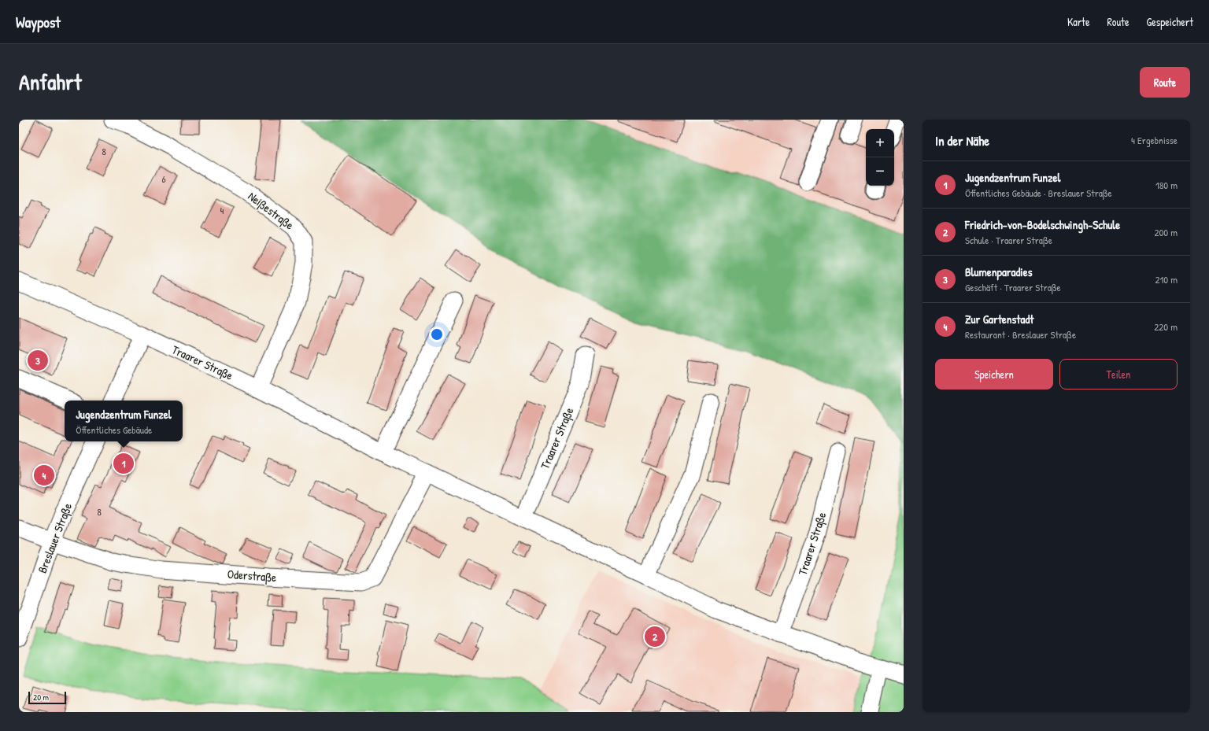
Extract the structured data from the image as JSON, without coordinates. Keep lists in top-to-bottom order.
{
  "streets": {
    "street": [
      "Neißestraße",
      "Traarer Straße",
      "Breslauer Straße",
      "Oderstraße"
    ]
  },
  "crossings": [
    ["Neißestraße", "Traarer Straße"],
    ["Traarer Straße", "Oderstraße"],
    ["Breslauer Straße", "Oderstraße"]
  ],
  "house_numbers": [
    "8",
    "6",
    "4",
    "8"
  ],
  "scale_bar": "20 m",
  "page": {
    "header": "Waypost",
    "nav": ["Karte", "Route", "Gespeichert"],
    "title": "Anfahrt",
    "buttons": [
      "Route",
      ["Speichern", "Teilen"]
    ],
    "heading": ["In der Nähe", "4 Ergebnisse"],
    "map_buttons": ["+", "−"],
    "list": [
      {
        "mark": "1",
        "name": "Jugendzentrum Funzel",
        "note": "Öffentliches Gebäude · Breslauer Straße",
        "value": "180 m"
      },
      {
        "mark": "2",
        "name": "Friedrich-von-Bodelschwingh-Schule",
        "note": "Schule · Traarer Straße",
        "value": "200 m"
      },
      {
        "mark": "3",
        "name": "Blumenparadies",
        "note": "Geschäft · Traarer Straße",
        "value": "210 m"
      },
      {
        "mark": "4",
        "name": "Zur Gartenstadt",
        "note": "Restaurant · Breslauer Straße",
        "value": "220 m"
      }
    ],
    "pins": [
      "3",
      "1",
      "4",
      "2"
    ],
    "popup": ["Jugendzentrum Funzel", "Öffentliches Gebäude"],
    "scale": "20 m"
  }
}
